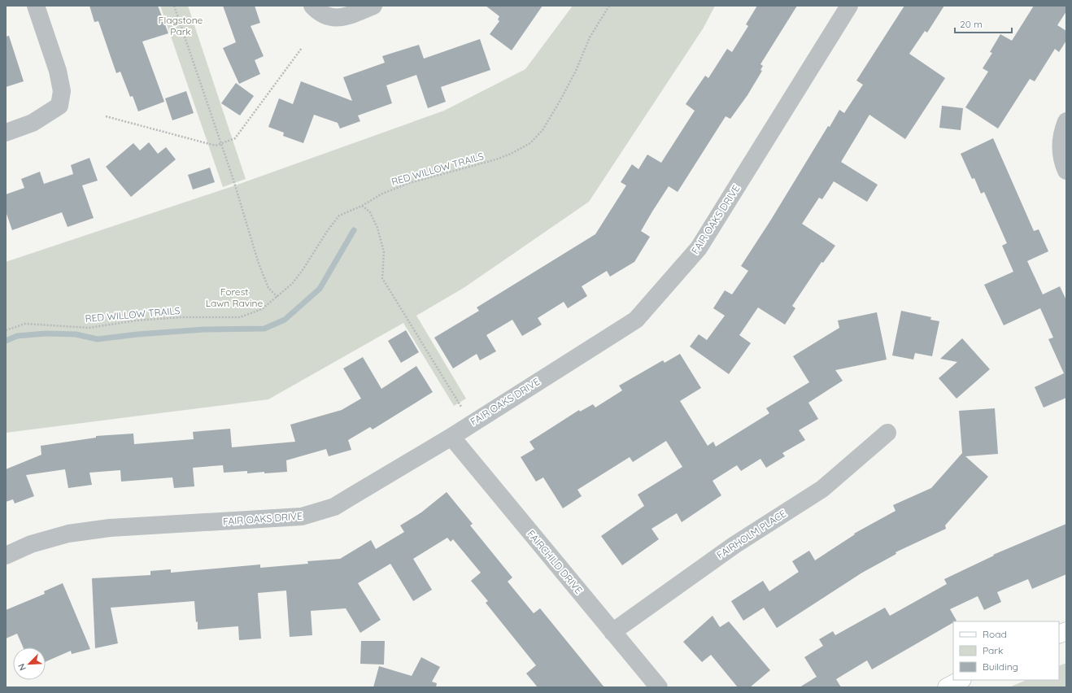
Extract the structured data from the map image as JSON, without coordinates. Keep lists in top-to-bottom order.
{
  "streets": {
    "street": ["FAIR OAKS DRIVE", "FAIRHOLM PLACE", "FAIRCHILD DRIVE"],
    "path": ["RED WILLOW TRAILS"]
  },
  "crossings": [
    ["FAIR OAKS DRIVE", "FAIRCHILD DRIVE"],
    ["FAIRHOLM PLACE", "FAIRCHILD DRIVE"]
  ],
  "parks": ["Flagstone Park", "Forest Lawn Ravine"],
  "legend": ["Road", "Park", "Building"],
  "scale_bar": "20 m",
  "north": "bottom left"
}
